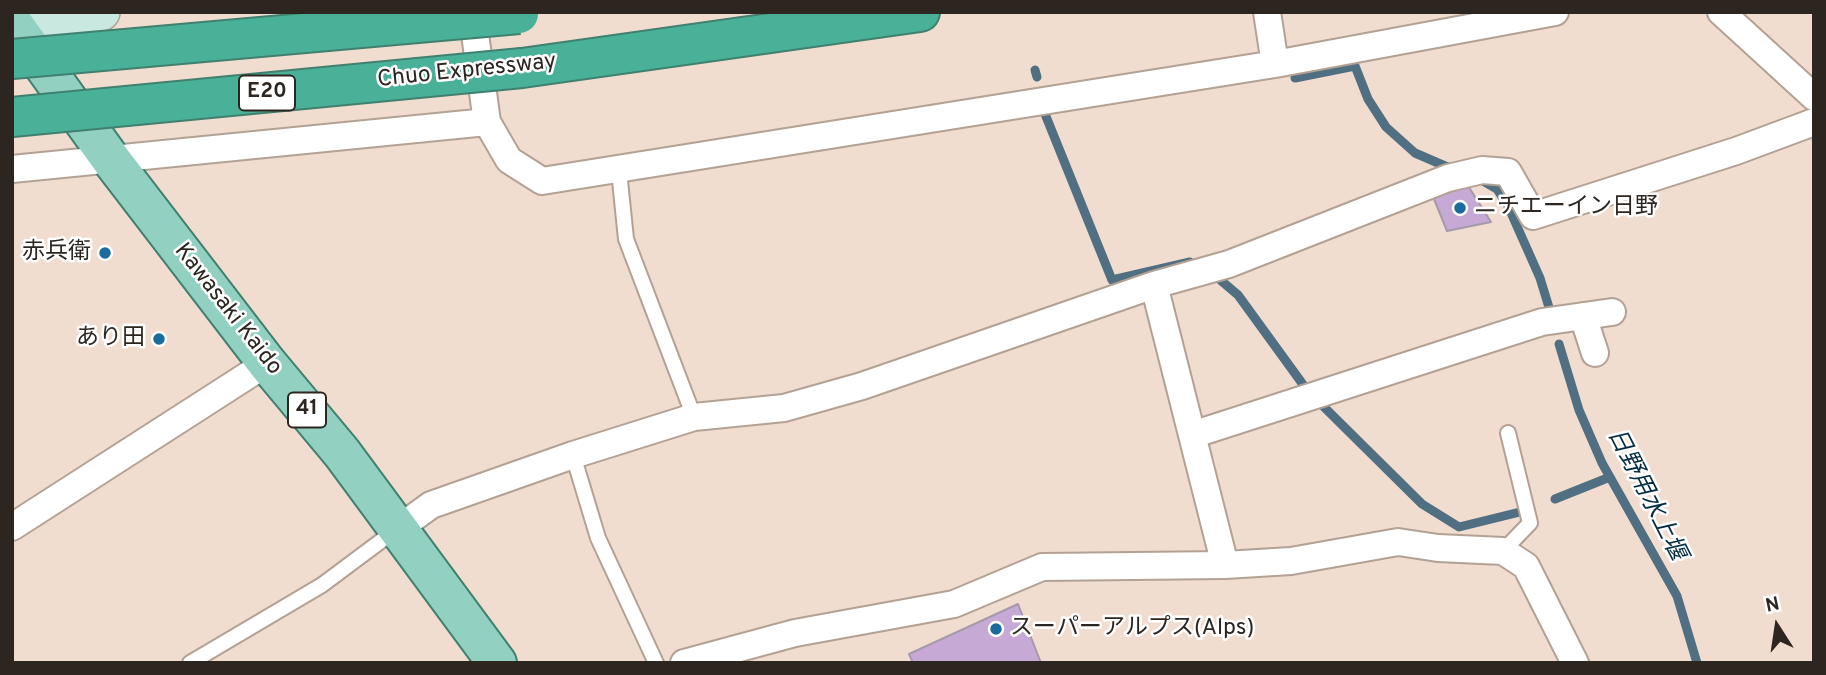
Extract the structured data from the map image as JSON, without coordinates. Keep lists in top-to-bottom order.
{
  "streets": {
    "highway": ["Chuo Expressway", "E20"],
    "main road": ["Kawasaki Kaido", "41"]
  },
  "water": ["日野用水上堰"],
  "places": [
    "ニチエーイン日野",
    "赤兵衛",
    "あり田",
    "スーパーアルプス(Alps)"
  ],
  "north": "top"
}
